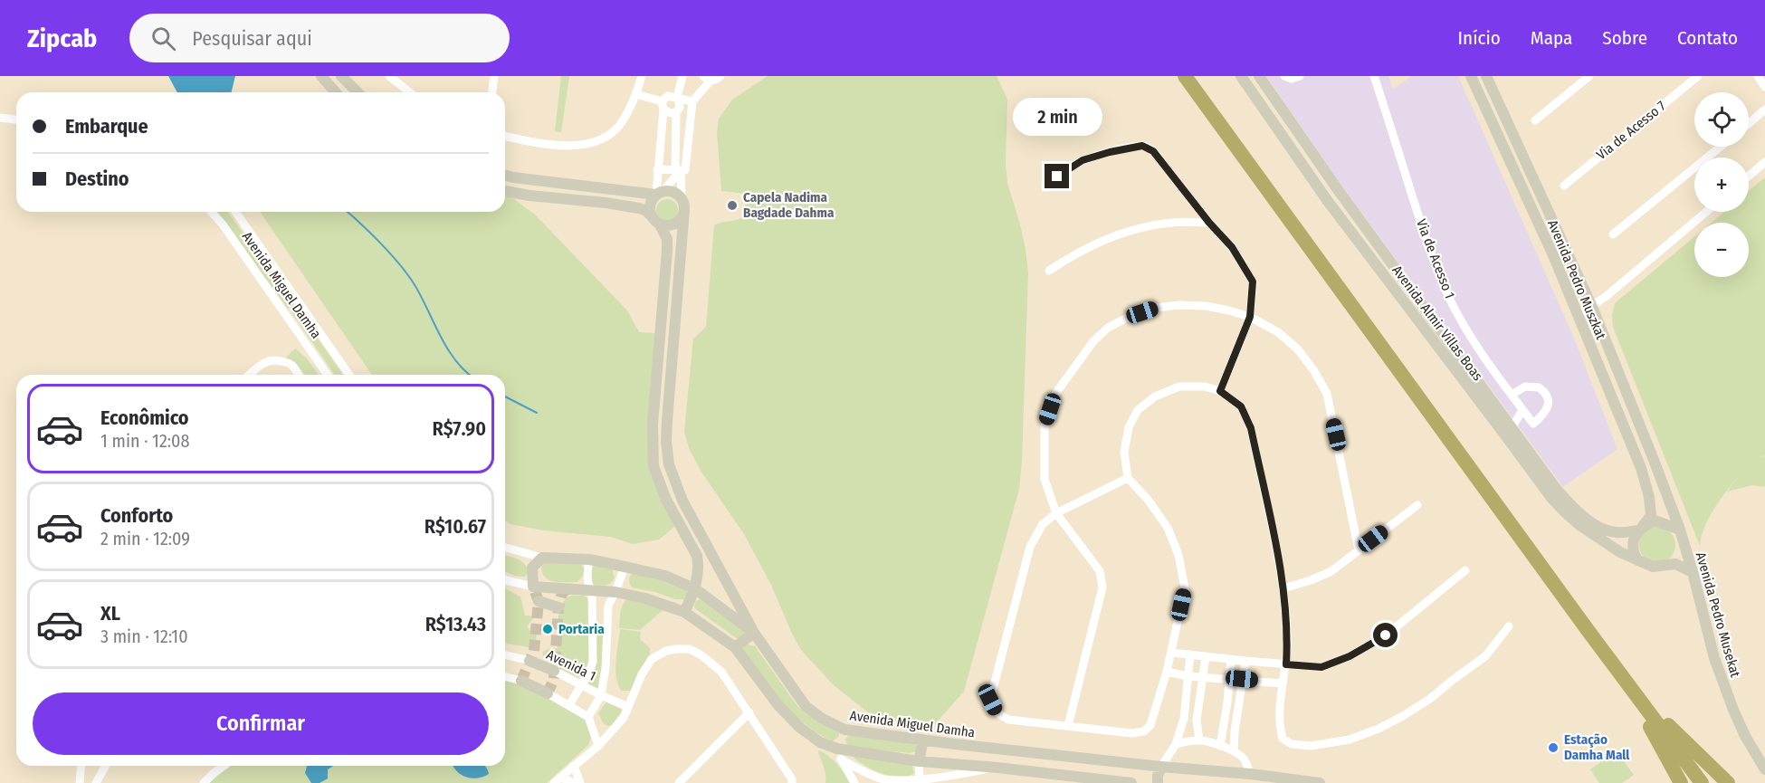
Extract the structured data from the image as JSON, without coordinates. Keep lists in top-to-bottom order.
{
  "streets": {
    "street": [
      "Via de Acesso 7",
      "Via de Acesso 1",
      "Avenida Pedro Muszkat",
      "Avenida Miguel Damha",
      "Avenida Almir Villas Boas",
      "Avenida Pedro Musekat",
      "Avenida 1"
    ]
  },
  "crossings": [
    ["Avenida Pedro Muszkat", "Avenida Almir Villas Boas"],
    ["Avenida Pedro Muszkat", "Avenida Pedro Musekat"],
    ["Avenida Almir Villas Boas", "Avenida Pedro Musekat"]
  ],
  "places": ["Capela Nadima Bagdade Dahma", "Portaria", "Estação Damha Mall"],
  "page": {
    "header": "Zipcab",
    "search": "Pesquisar aqui",
    "nav": [
      "Início",
      "Mapa",
      "Sobre",
      "Contato"
    ],
    "map_buttons": ["+", "−"],
    "banner": ["Embarque", "Destino"],
    "bubble": "2 min",
    "list": [
      {
        "name": "Econômico",
        "note": "1 min · 12:08",
        "value": "R$7.90"
      },
      {
        "name": "Conforto",
        "note": "2 min · 12:09",
        "value": "R$10.67"
      },
      {
        "name": "XL",
        "note": "3 min · 12:10",
        "value": "R$13.43"
      }
    ],
    "buttons": "Confirmar"
  }
}
